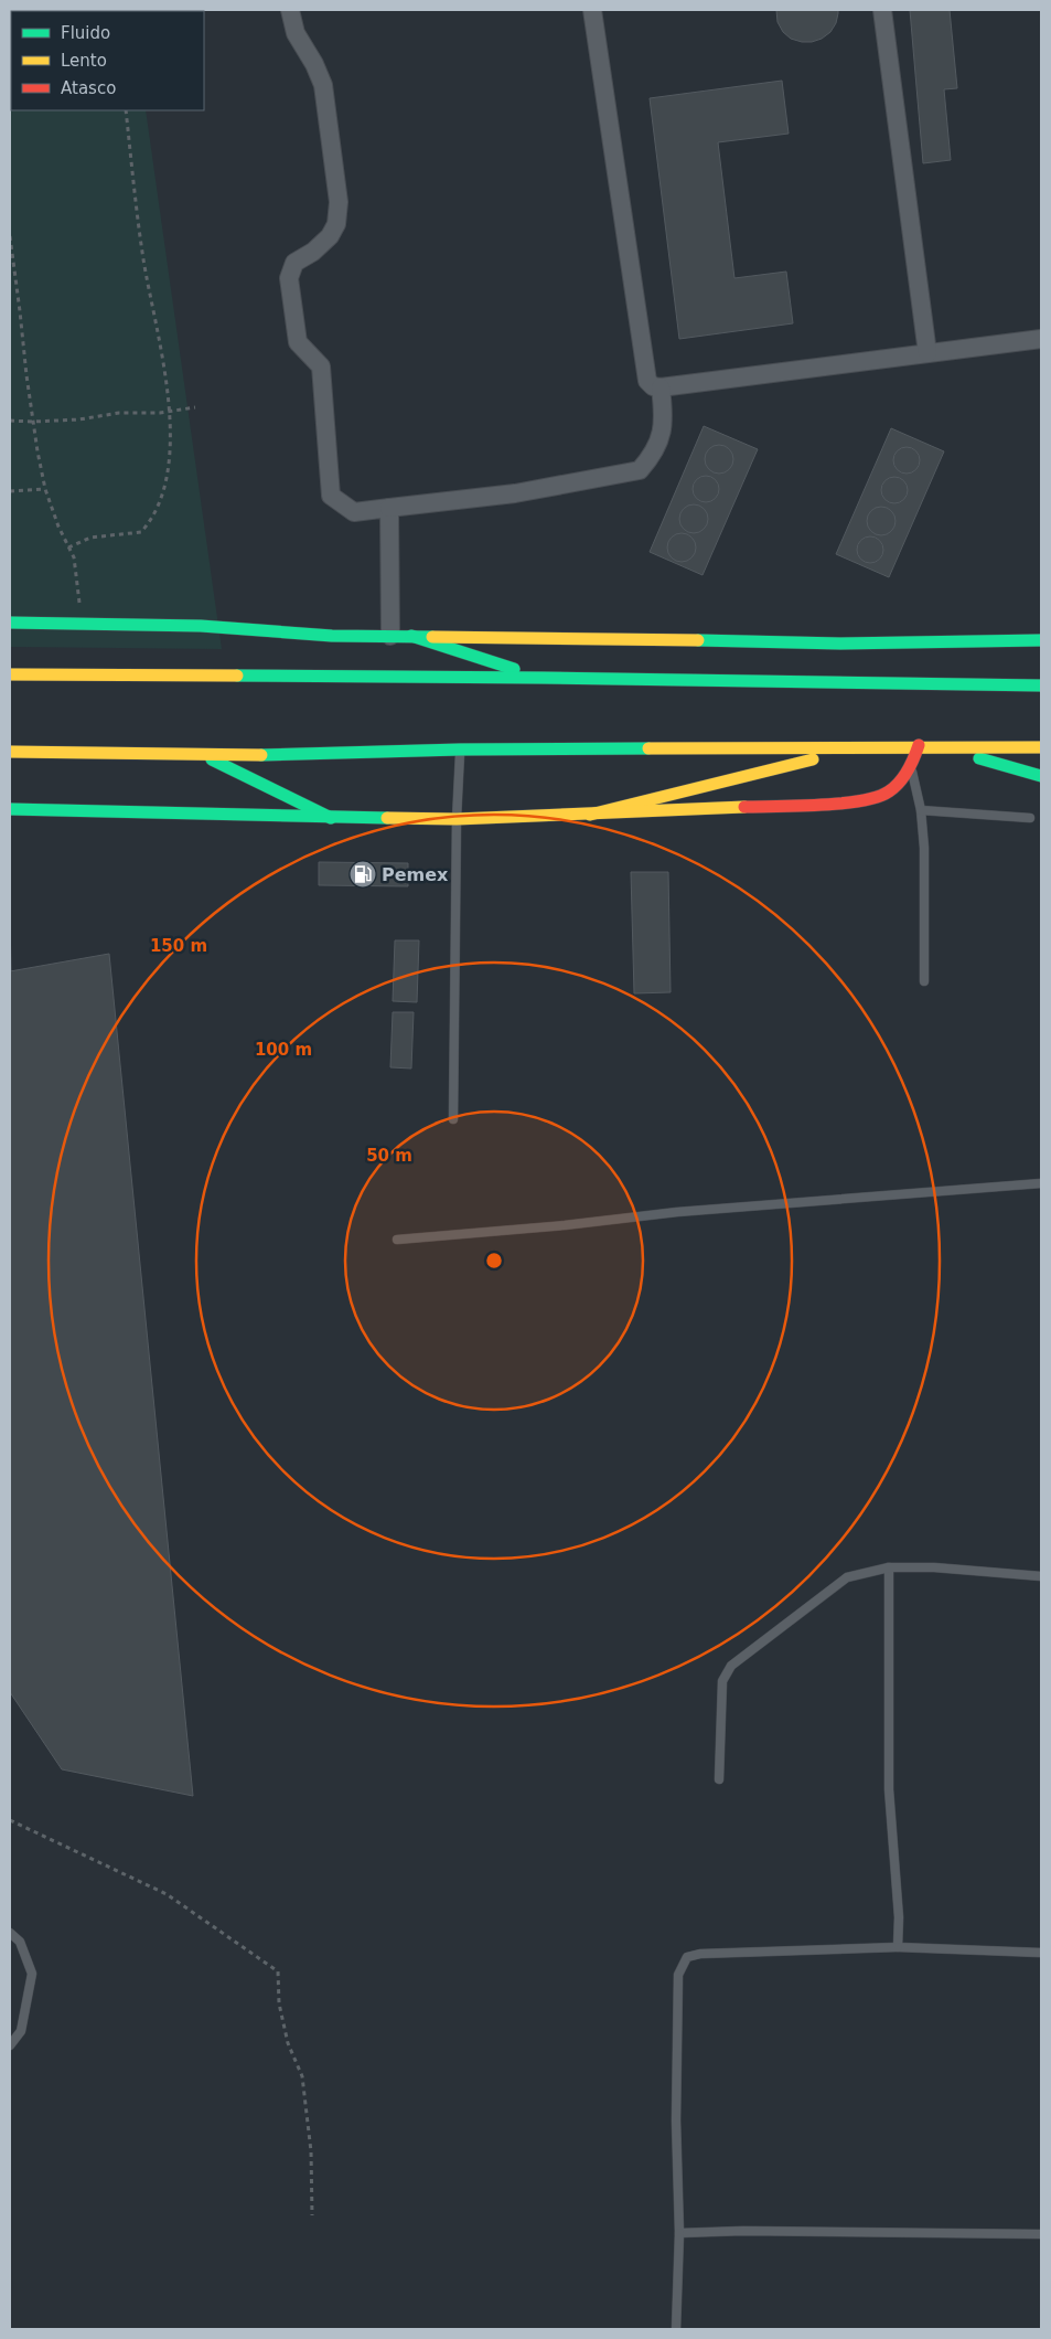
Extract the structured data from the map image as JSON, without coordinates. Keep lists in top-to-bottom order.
{
  "places": {
    "fuel station": ["Pemex"]
  },
  "legend": ["Fluido", "Lento", "Atasco"],
  "rings": ["150 m", "100 m", "50 m"]
}
